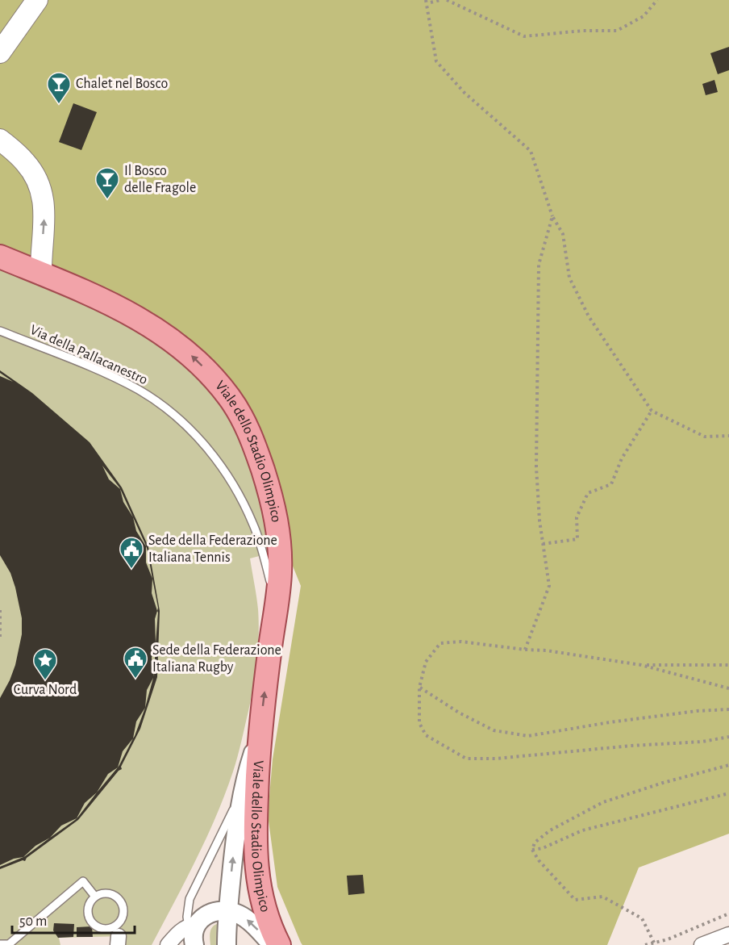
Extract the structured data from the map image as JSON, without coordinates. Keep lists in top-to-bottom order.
{
  "streets": {
    "main road": ["Viale dello Stadio Olimpico"],
    "lane": ["Via della Pallacanestro"]
  },
  "crossings": [
    ["Via della Pallacanestro", "Viale dello Stadio Olimpico"]
  ],
  "one_way": ["Viale dello Stadio Olimpico"],
  "places": {
    "bar": ["Chalet nel Bosco", "Il Bosco delle Fragole"],
    "public building": ["Sede della Federazione Italiana Tennis", "Sede della Federazione Italiana Rugby"],
    "place": ["Curva Nord"]
  },
  "scale_bar": "50 m"
}
